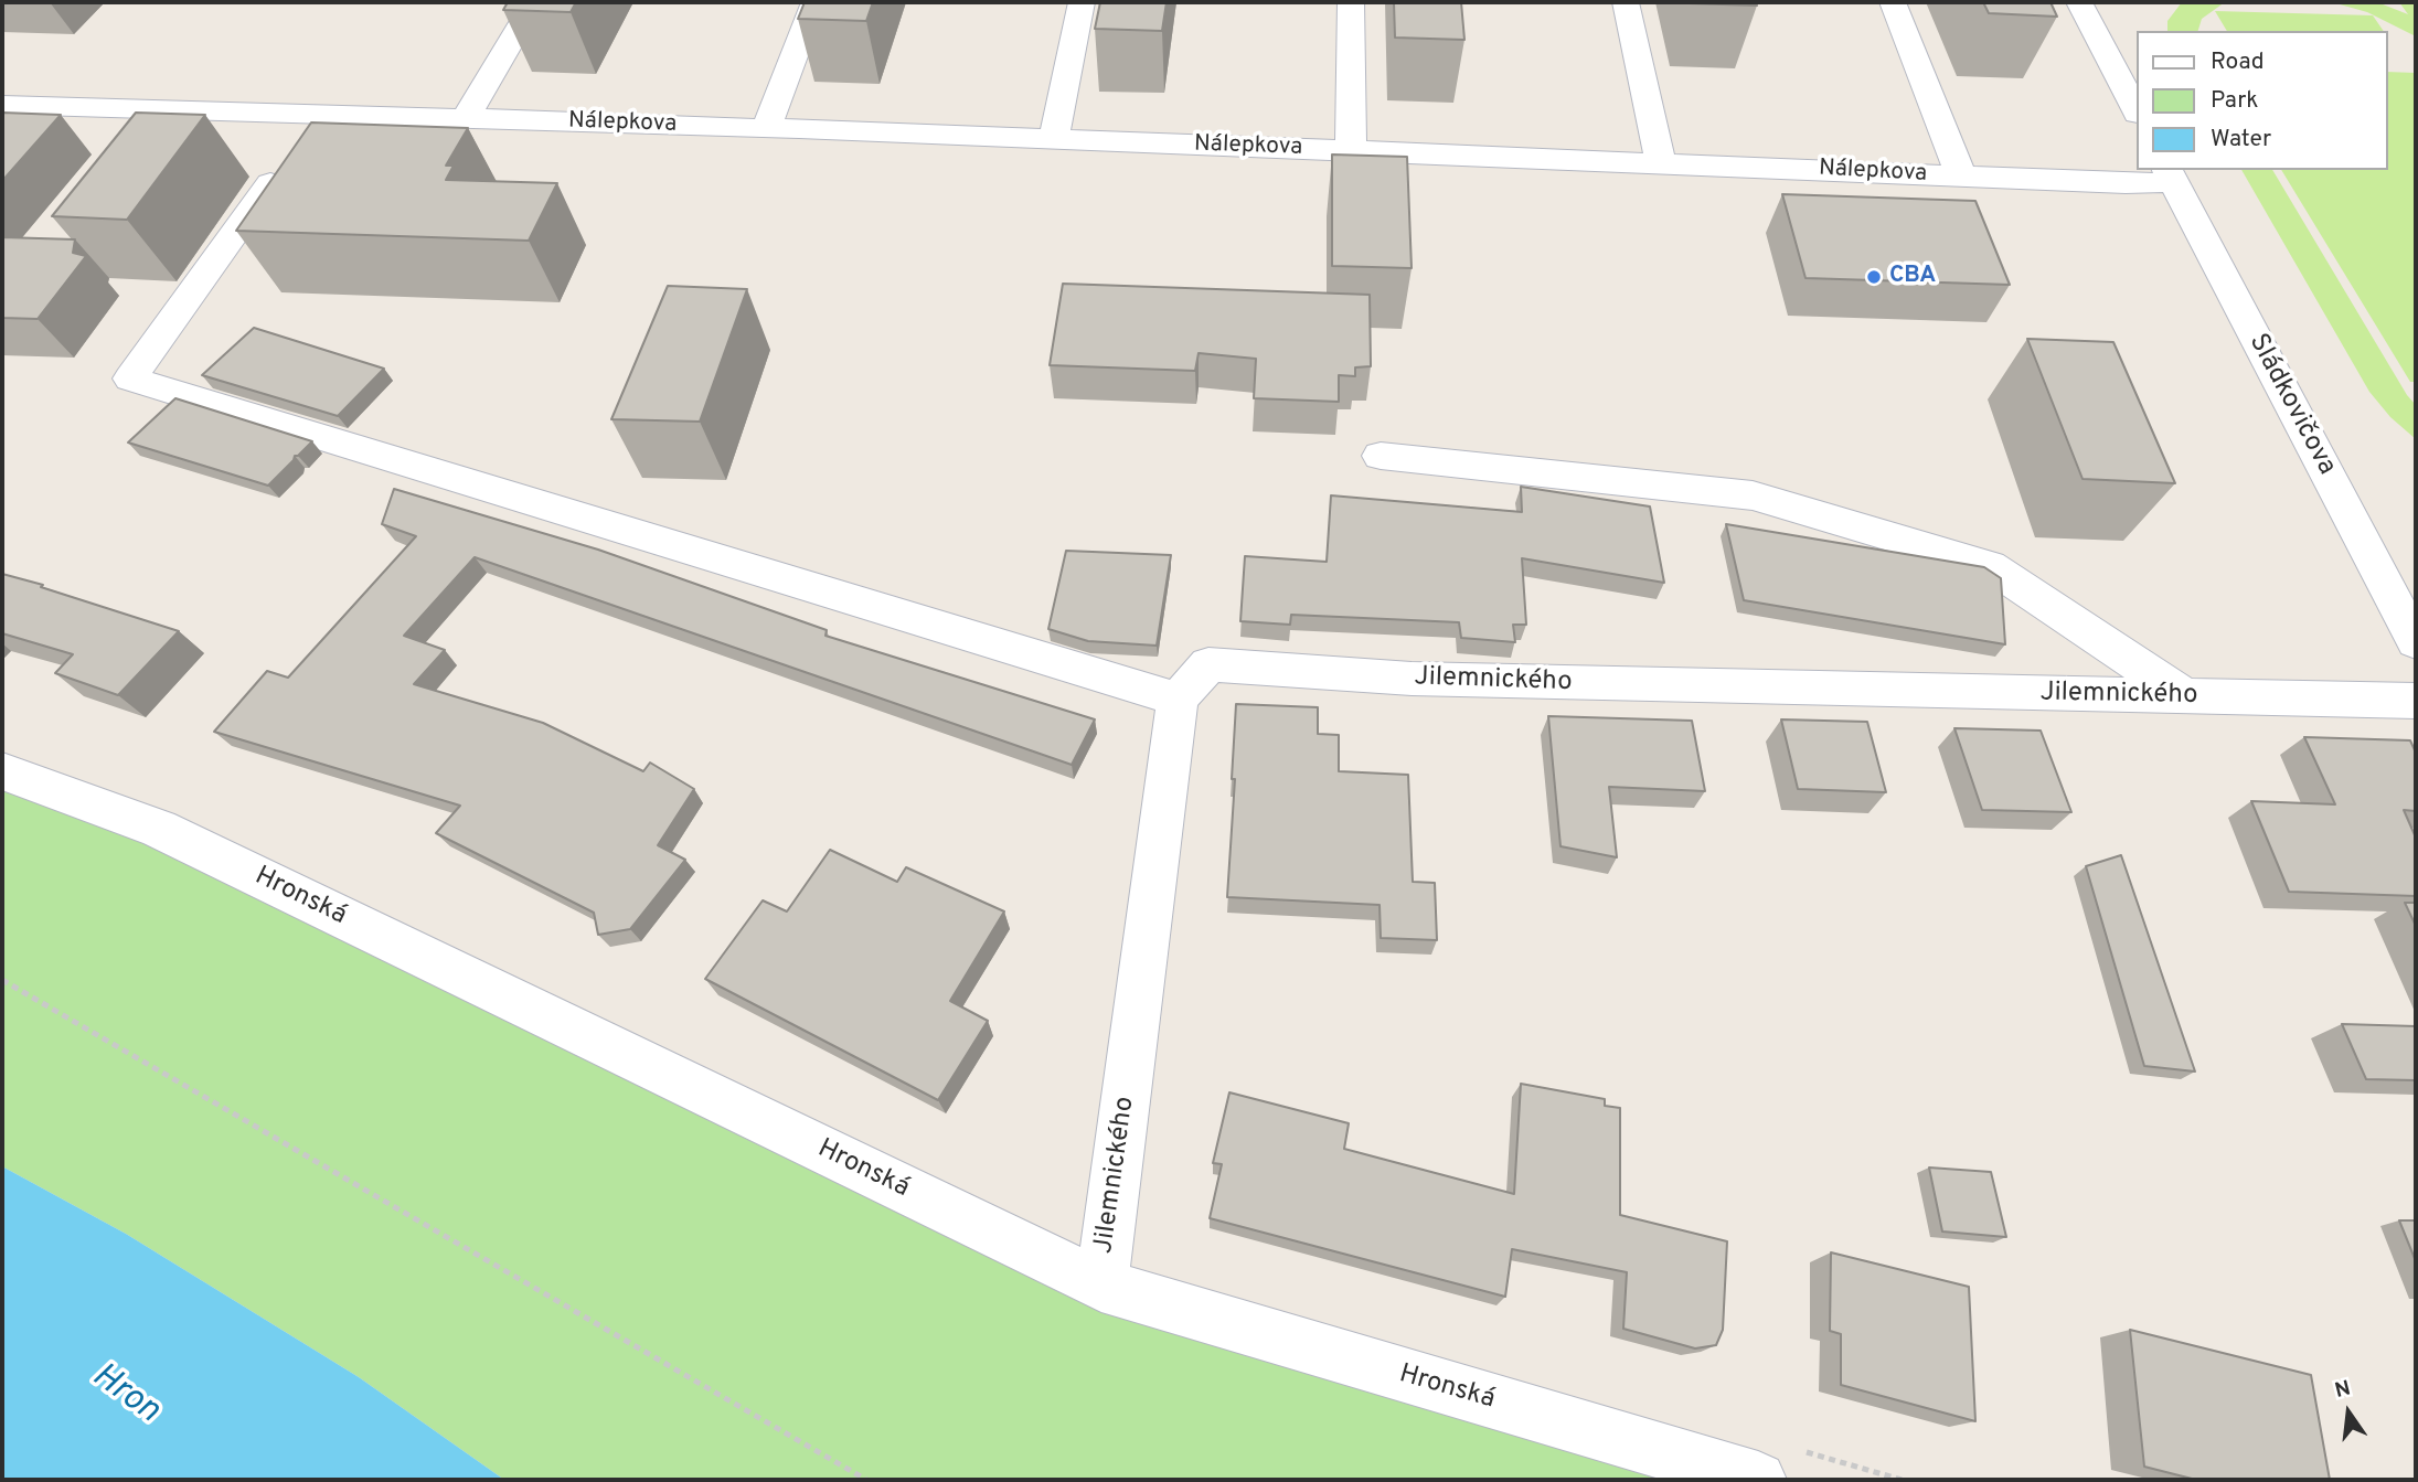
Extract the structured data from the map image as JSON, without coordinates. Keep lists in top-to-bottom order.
{
  "streets": {
    "street": [
      "Nálepkova",
      "Sládkovičova",
      "Jilemnického",
      "Hronská"
    ]
  },
  "crossings": [
    ["Nálepkova", "Sládkovičova"],
    ["Jilemnického", "Hronská"]
  ],
  "water": ["Hron"],
  "places": ["CBA"],
  "legend": ["Road", "Park", "Water"],
  "north": "top"
}
